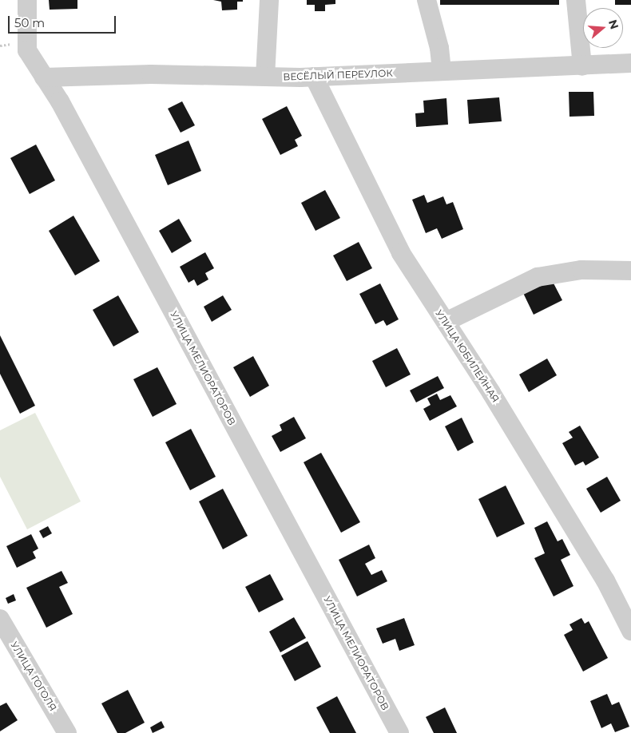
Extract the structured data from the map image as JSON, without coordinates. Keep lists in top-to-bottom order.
{
  "streets": {
    "street": [
      "ВЕСЁЛЫЙ ПЕРЕУЛОК",
      "УЛИЦА ЮБИЛЕЙНАЯ",
      "УЛИЦА МЕЛИОРАТОРОВ",
      "УЛИЦА ГОГОЛЯ"
    ]
  },
  "crossings": [
    ["ВЕСЁЛЫЙ ПЕРЕУЛОК", "УЛИЦА ЮБИЛЕЙНАЯ"],
    ["ВЕСЁЛЫЙ ПЕРЕУЛОК", "УЛИЦА МЕЛИОРАТОРОВ"]
  ],
  "scale_bar": "50 m",
  "north": "right"
}
